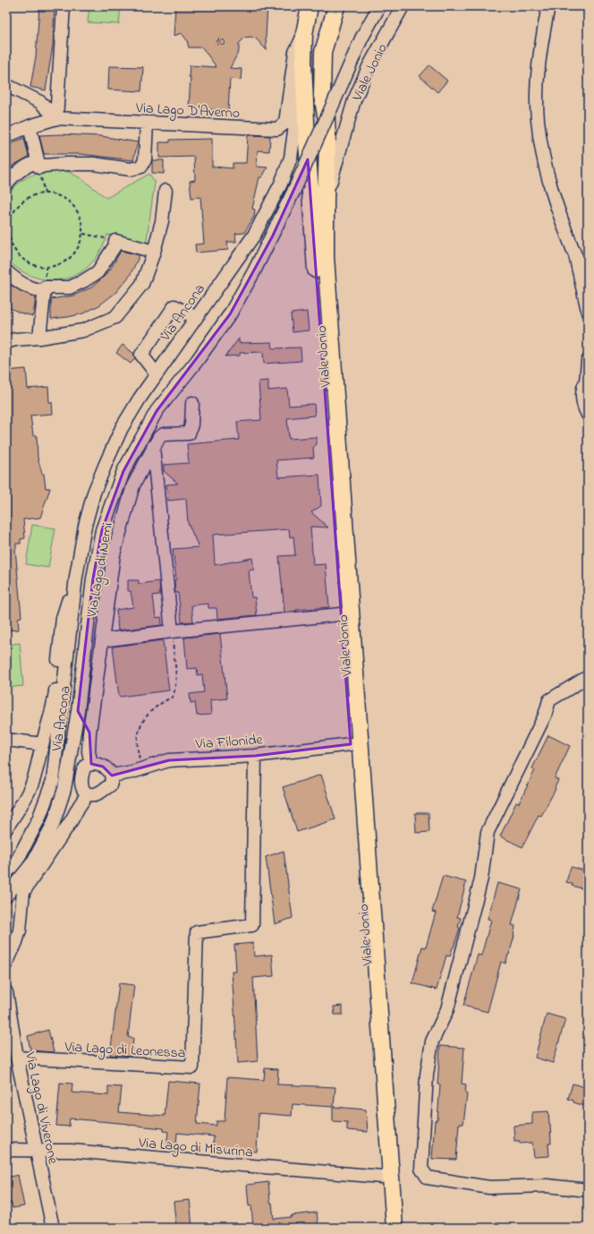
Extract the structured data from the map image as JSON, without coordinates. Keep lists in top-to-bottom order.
{
  "streets": {
    "main road": ["Viale Jonio"],
    "street": [
      "Via Lago D'Averno",
      "Via Ancona",
      "Via Lago di Nemi",
      "Via Filonide",
      "Via Lago di Leonessa",
      "Via Lago di Viverone",
      "Via Lago di Misurina"
    ]
  },
  "crossings": [
    ["Viale Jonio", "Via Lago D'Averno"],
    ["Viale Jonio", "Via Ancona"],
    ["Viale Jonio", "Via Filonide"],
    ["Viale Jonio", "Via Lago di Misurina"],
    ["Via Lago di Nemi", "Via Filonide"],
    ["Via Filonide", "Via Lago di Leonessa"],
    ["Via Lago di Leonessa", "Via Lago di Viverone"],
    ["Via Lago di Viverone", "Via Lago di Misurina"]
  ],
  "house_numbers": ["10"]
}
